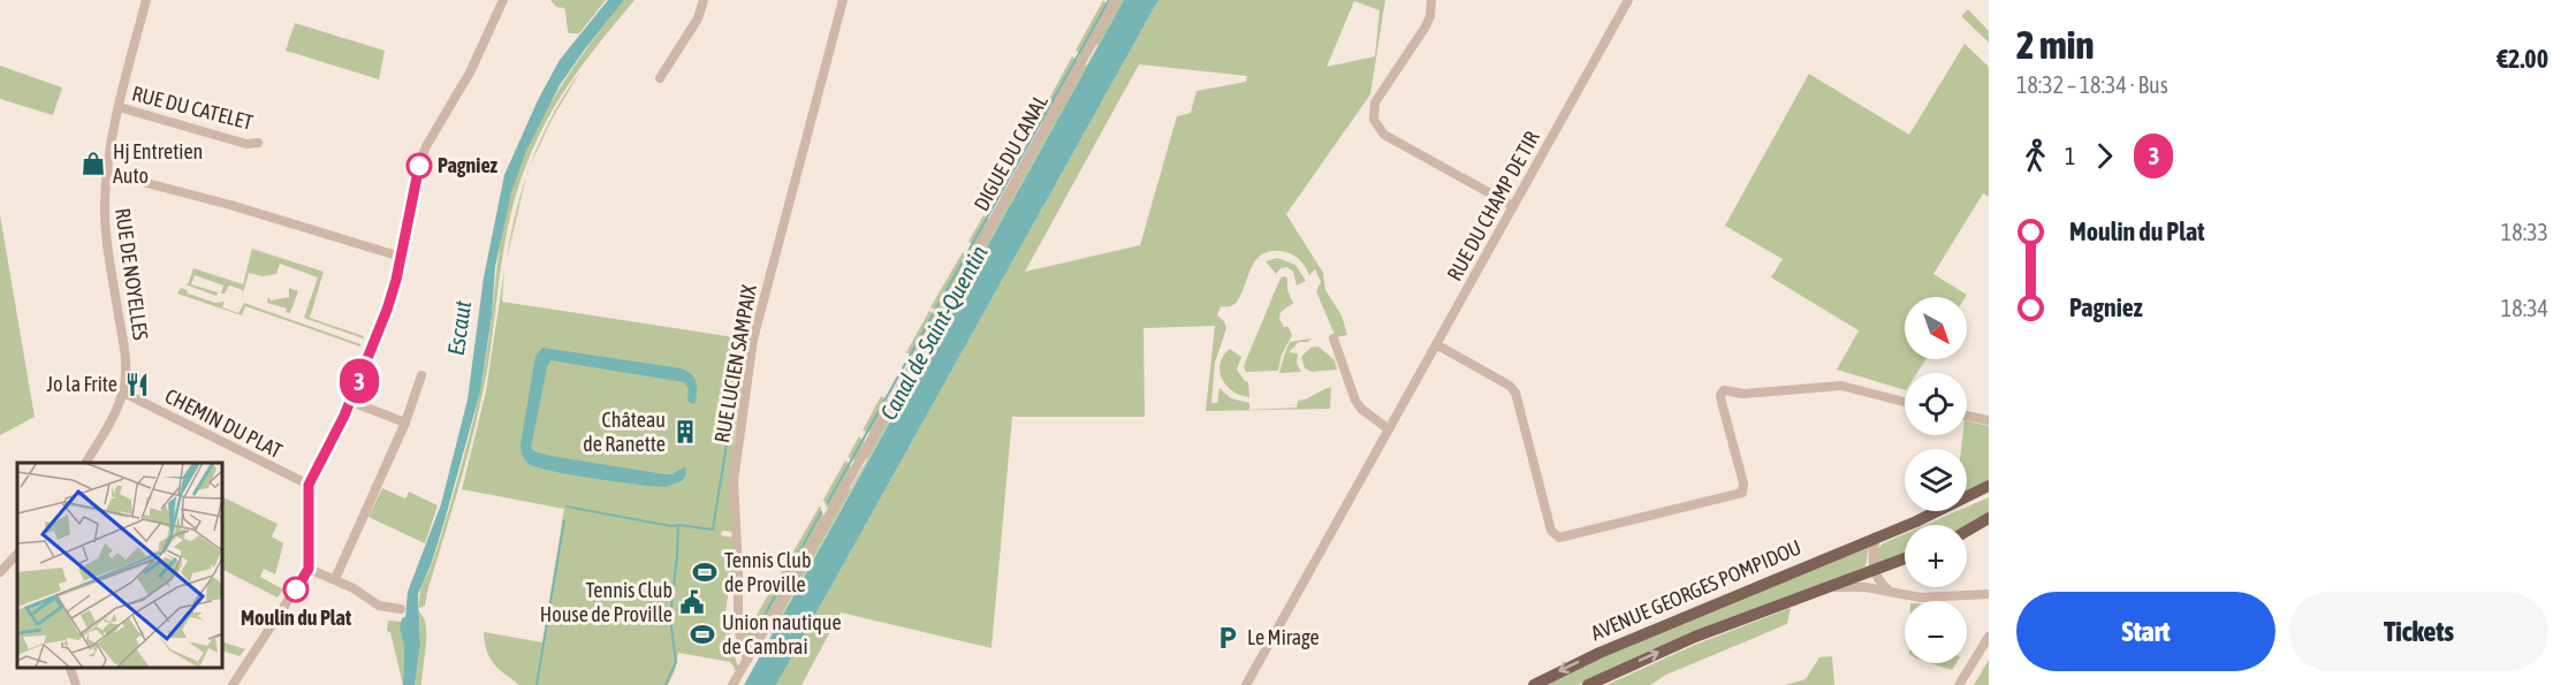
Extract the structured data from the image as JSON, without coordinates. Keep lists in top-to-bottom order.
{
  "streets": {
    "main road": ["AVENUE GEORGES POMPIDOU"],
    "street": [
      "RUE DU CATELET",
      "DIGUE DU CANAL",
      "RUE DU CHAMP DE TIR",
      "RUE DE NOYELLES",
      "RUE LUCIEN SAMPAIX",
      "CHEMIN DU PLAT"
    ]
  },
  "crossings": [
    ["RUE DU CATELET", "RUE DE NOYELLES"],
    ["DIGUE DU CANAL", "RUE LUCIEN SAMPAIX"],
    ["RUE DE NOYELLES", "CHEMIN DU PLAT"]
  ],
  "water": ["Escaut", "Canal de Saint-Quentin"],
  "places": {
    "shop": ["Hj Entretien Auto"],
    "other": ["Pagniez", "Moulin du Plat"],
    "restaurant": ["Jo la Frite"],
    "building": ["Château de Ranette"],
    "sports": ["Tennis Club de Proville", "Union nautique de Cambrai"],
    "public building": ["Tennis Club House de Proville"],
    "parking": ["Le Mirage"]
  },
  "lines": ["bus line 3"],
  "north": "bottom right",
  "page": {
    "on_map": "3",
    "heading": ["2 min", "18:32 – 18:34 · Bus", "€2.00"],
    "legs": ["1", "3"],
    "list": [
      {
        "name": "Moulin du Plat",
        "value": "18:33"
      },
      {
        "name": "Pagniez",
        "value": "18:34"
      }
    ],
    "map_buttons": ["+", "−"],
    "buttons": ["Start", "Tickets"]
  }
}
